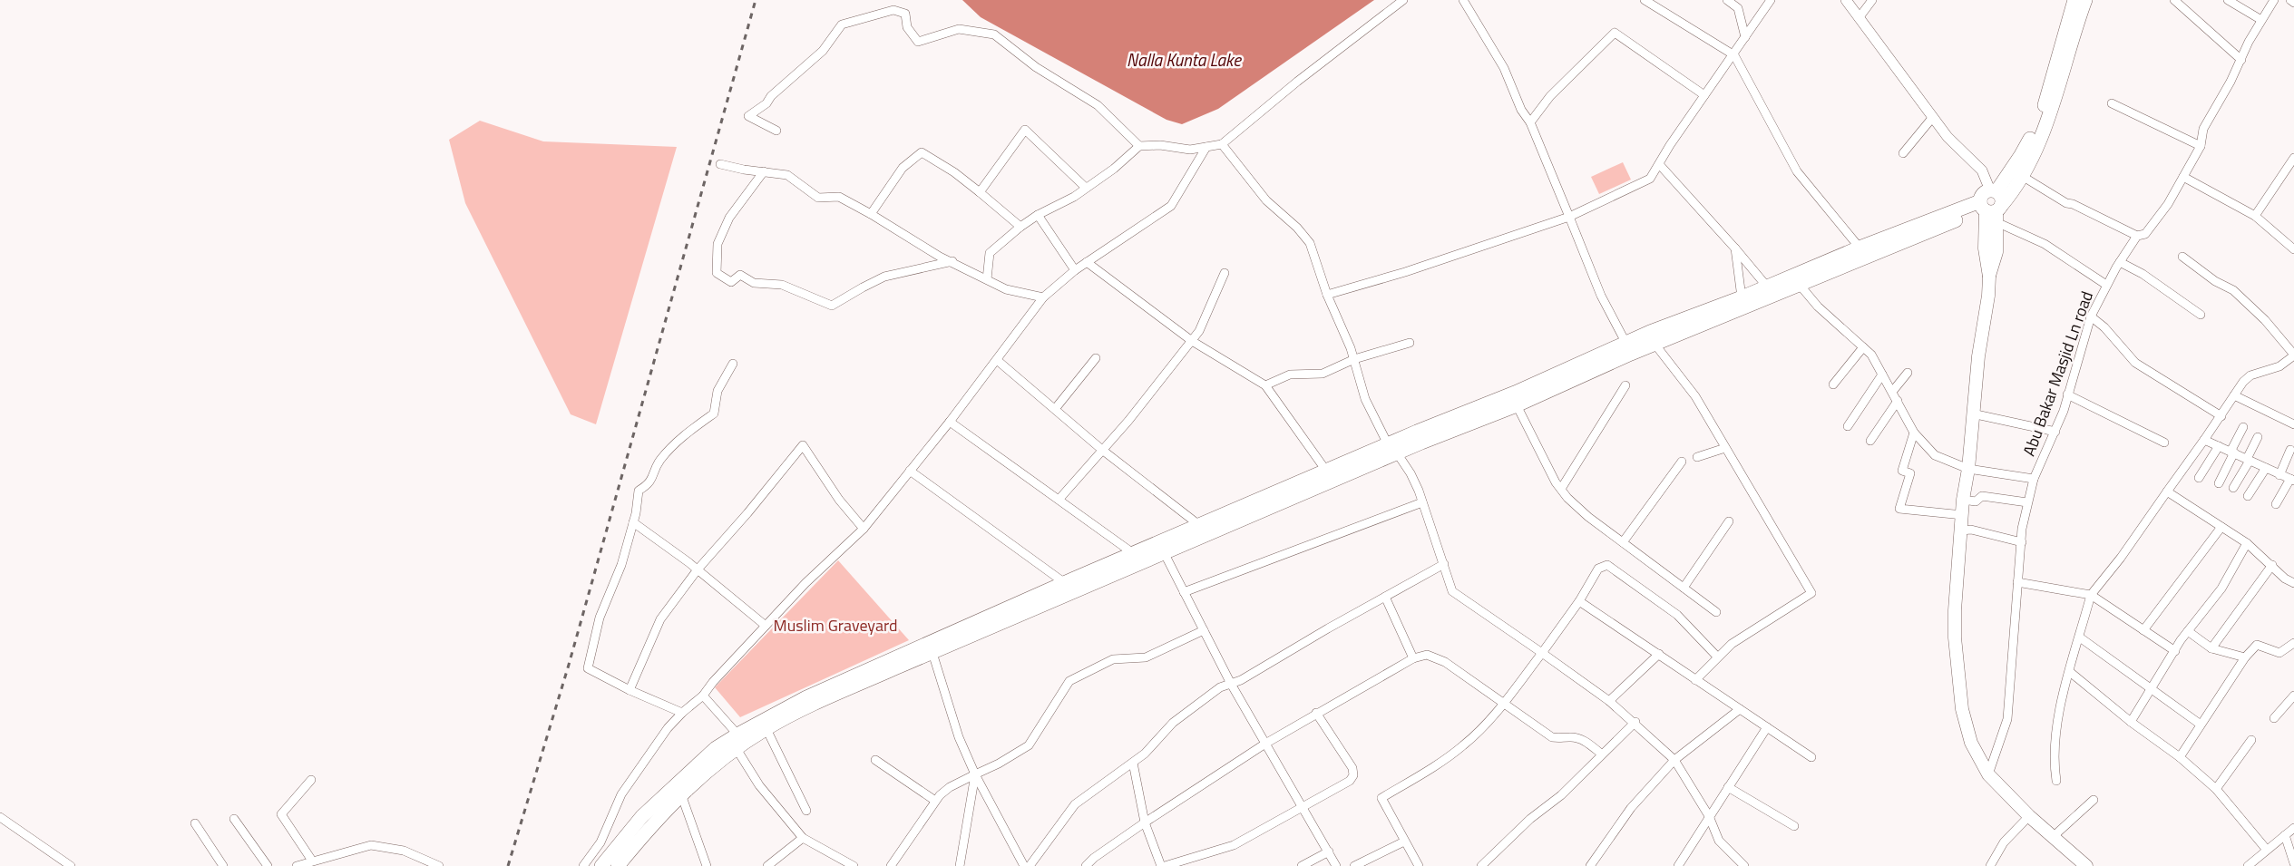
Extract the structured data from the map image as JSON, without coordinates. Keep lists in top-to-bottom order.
{
  "streets": {
    "street": ["Abu Bakar Masjid Ln road"]
  },
  "water": ["Nalla Kunta Lake"],
  "parks": ["Muslim Graveyard"]
}
